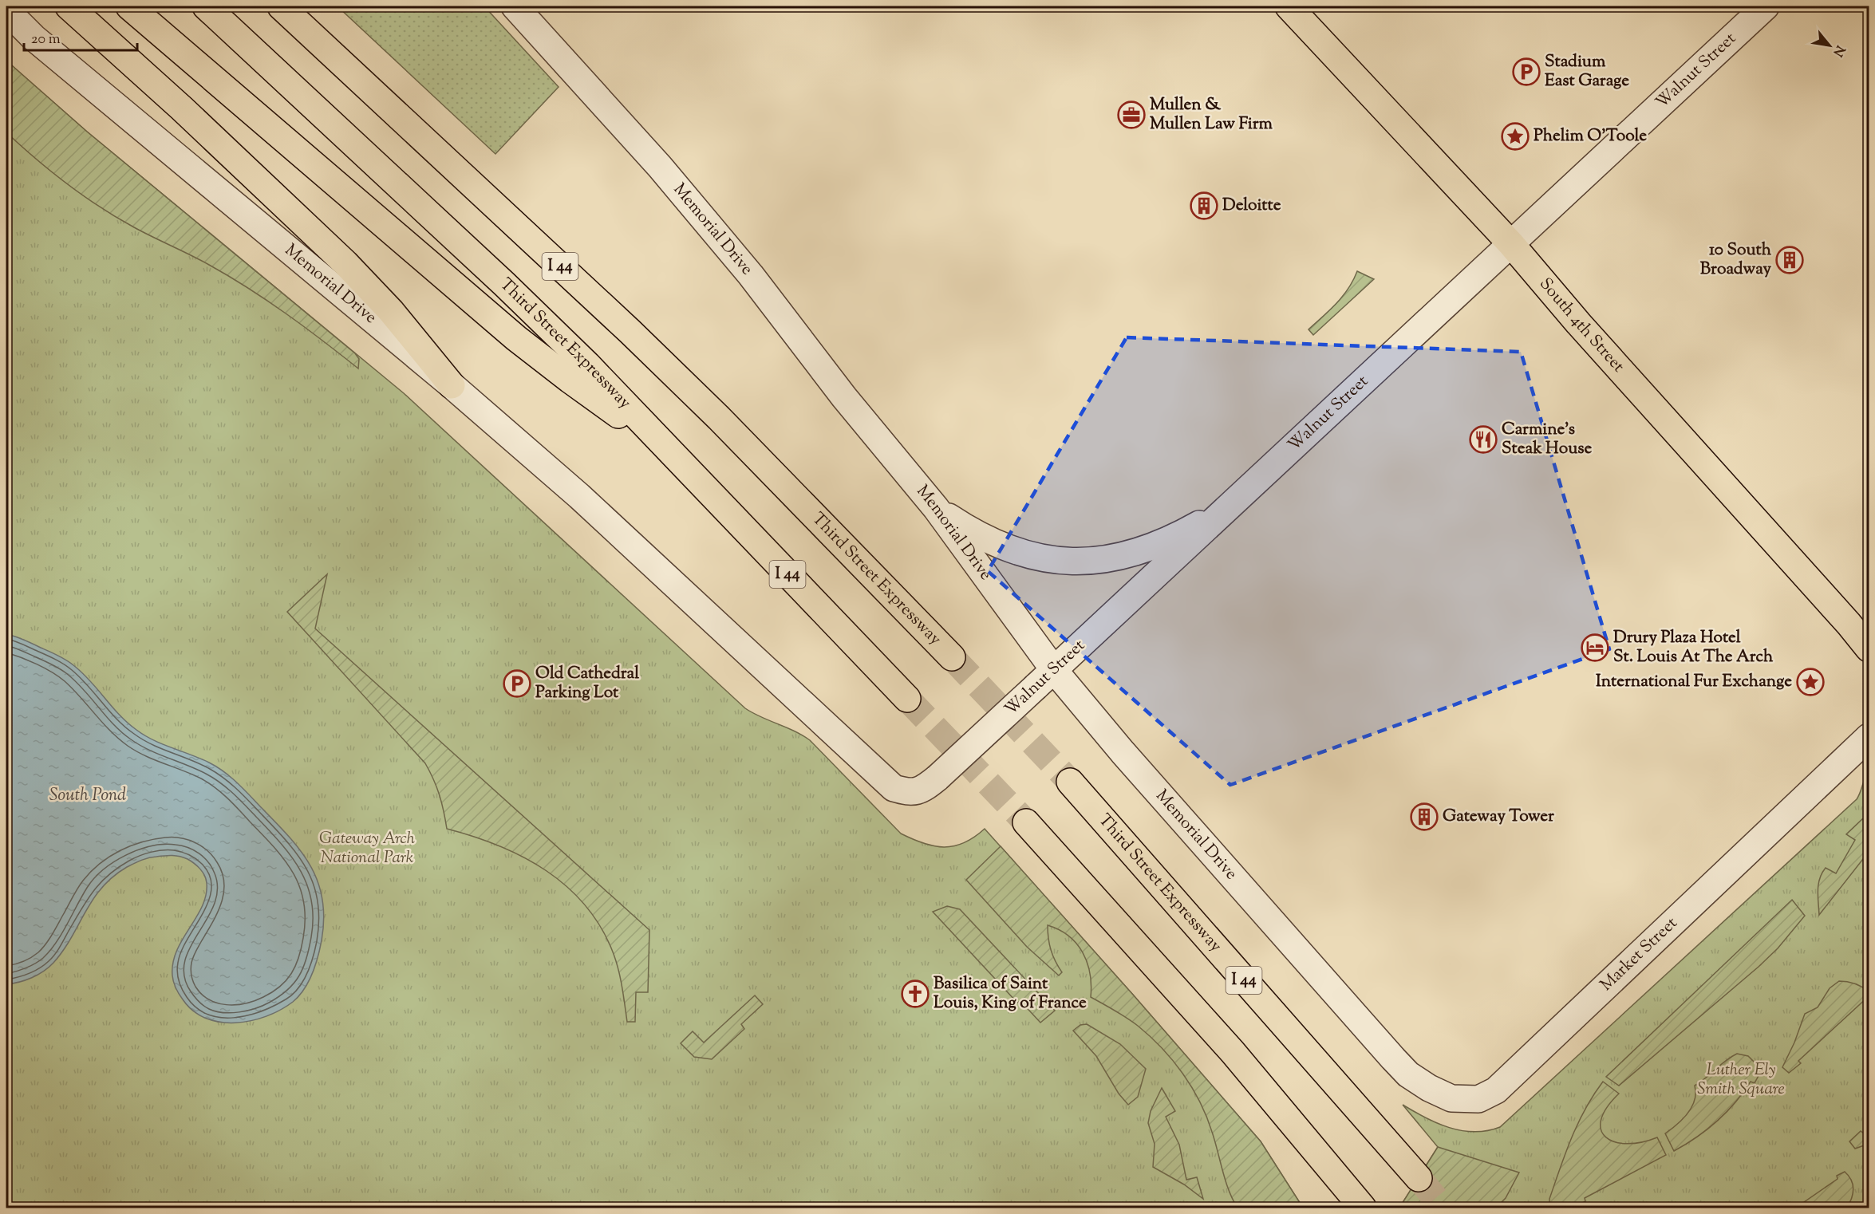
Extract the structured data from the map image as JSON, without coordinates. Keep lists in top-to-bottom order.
{
  "streets": {
    "main road": ["I 44", "South 4th Street", "Third Street Expressway"],
    "street": ["Walnut Street", "Memorial Drive", "Market Street"]
  },
  "crossings": [
    ["Walnut Street", "Memorial Drive"],
    ["Walnut Street", "South 4th Street"],
    ["Memorial Drive", "Market Street"]
  ],
  "water": ["South Pond"],
  "parks": ["Gateway Arch National Park", "Luther Ely Smith Square"],
  "places": {
    "parking": ["Stadium East Garage", "Old Cathedral Parking Lot"],
    "office": ["Mullen & Mullen Law Firm"],
    "place": ["Phelim O'Toole", "International Fur Exchange"],
    "building": ["Deloitte", "10 South Broadway", "Gateway Tower"],
    "restaurant": ["Carmine's Steak House"],
    "hotel": ["Drury Plaza Hotel St. Louis At The Arch"],
    "church": ["Basilica of Saint Louis, King of France"]
  },
  "scale_bar": "20 m",
  "north": "bottom right"
}
